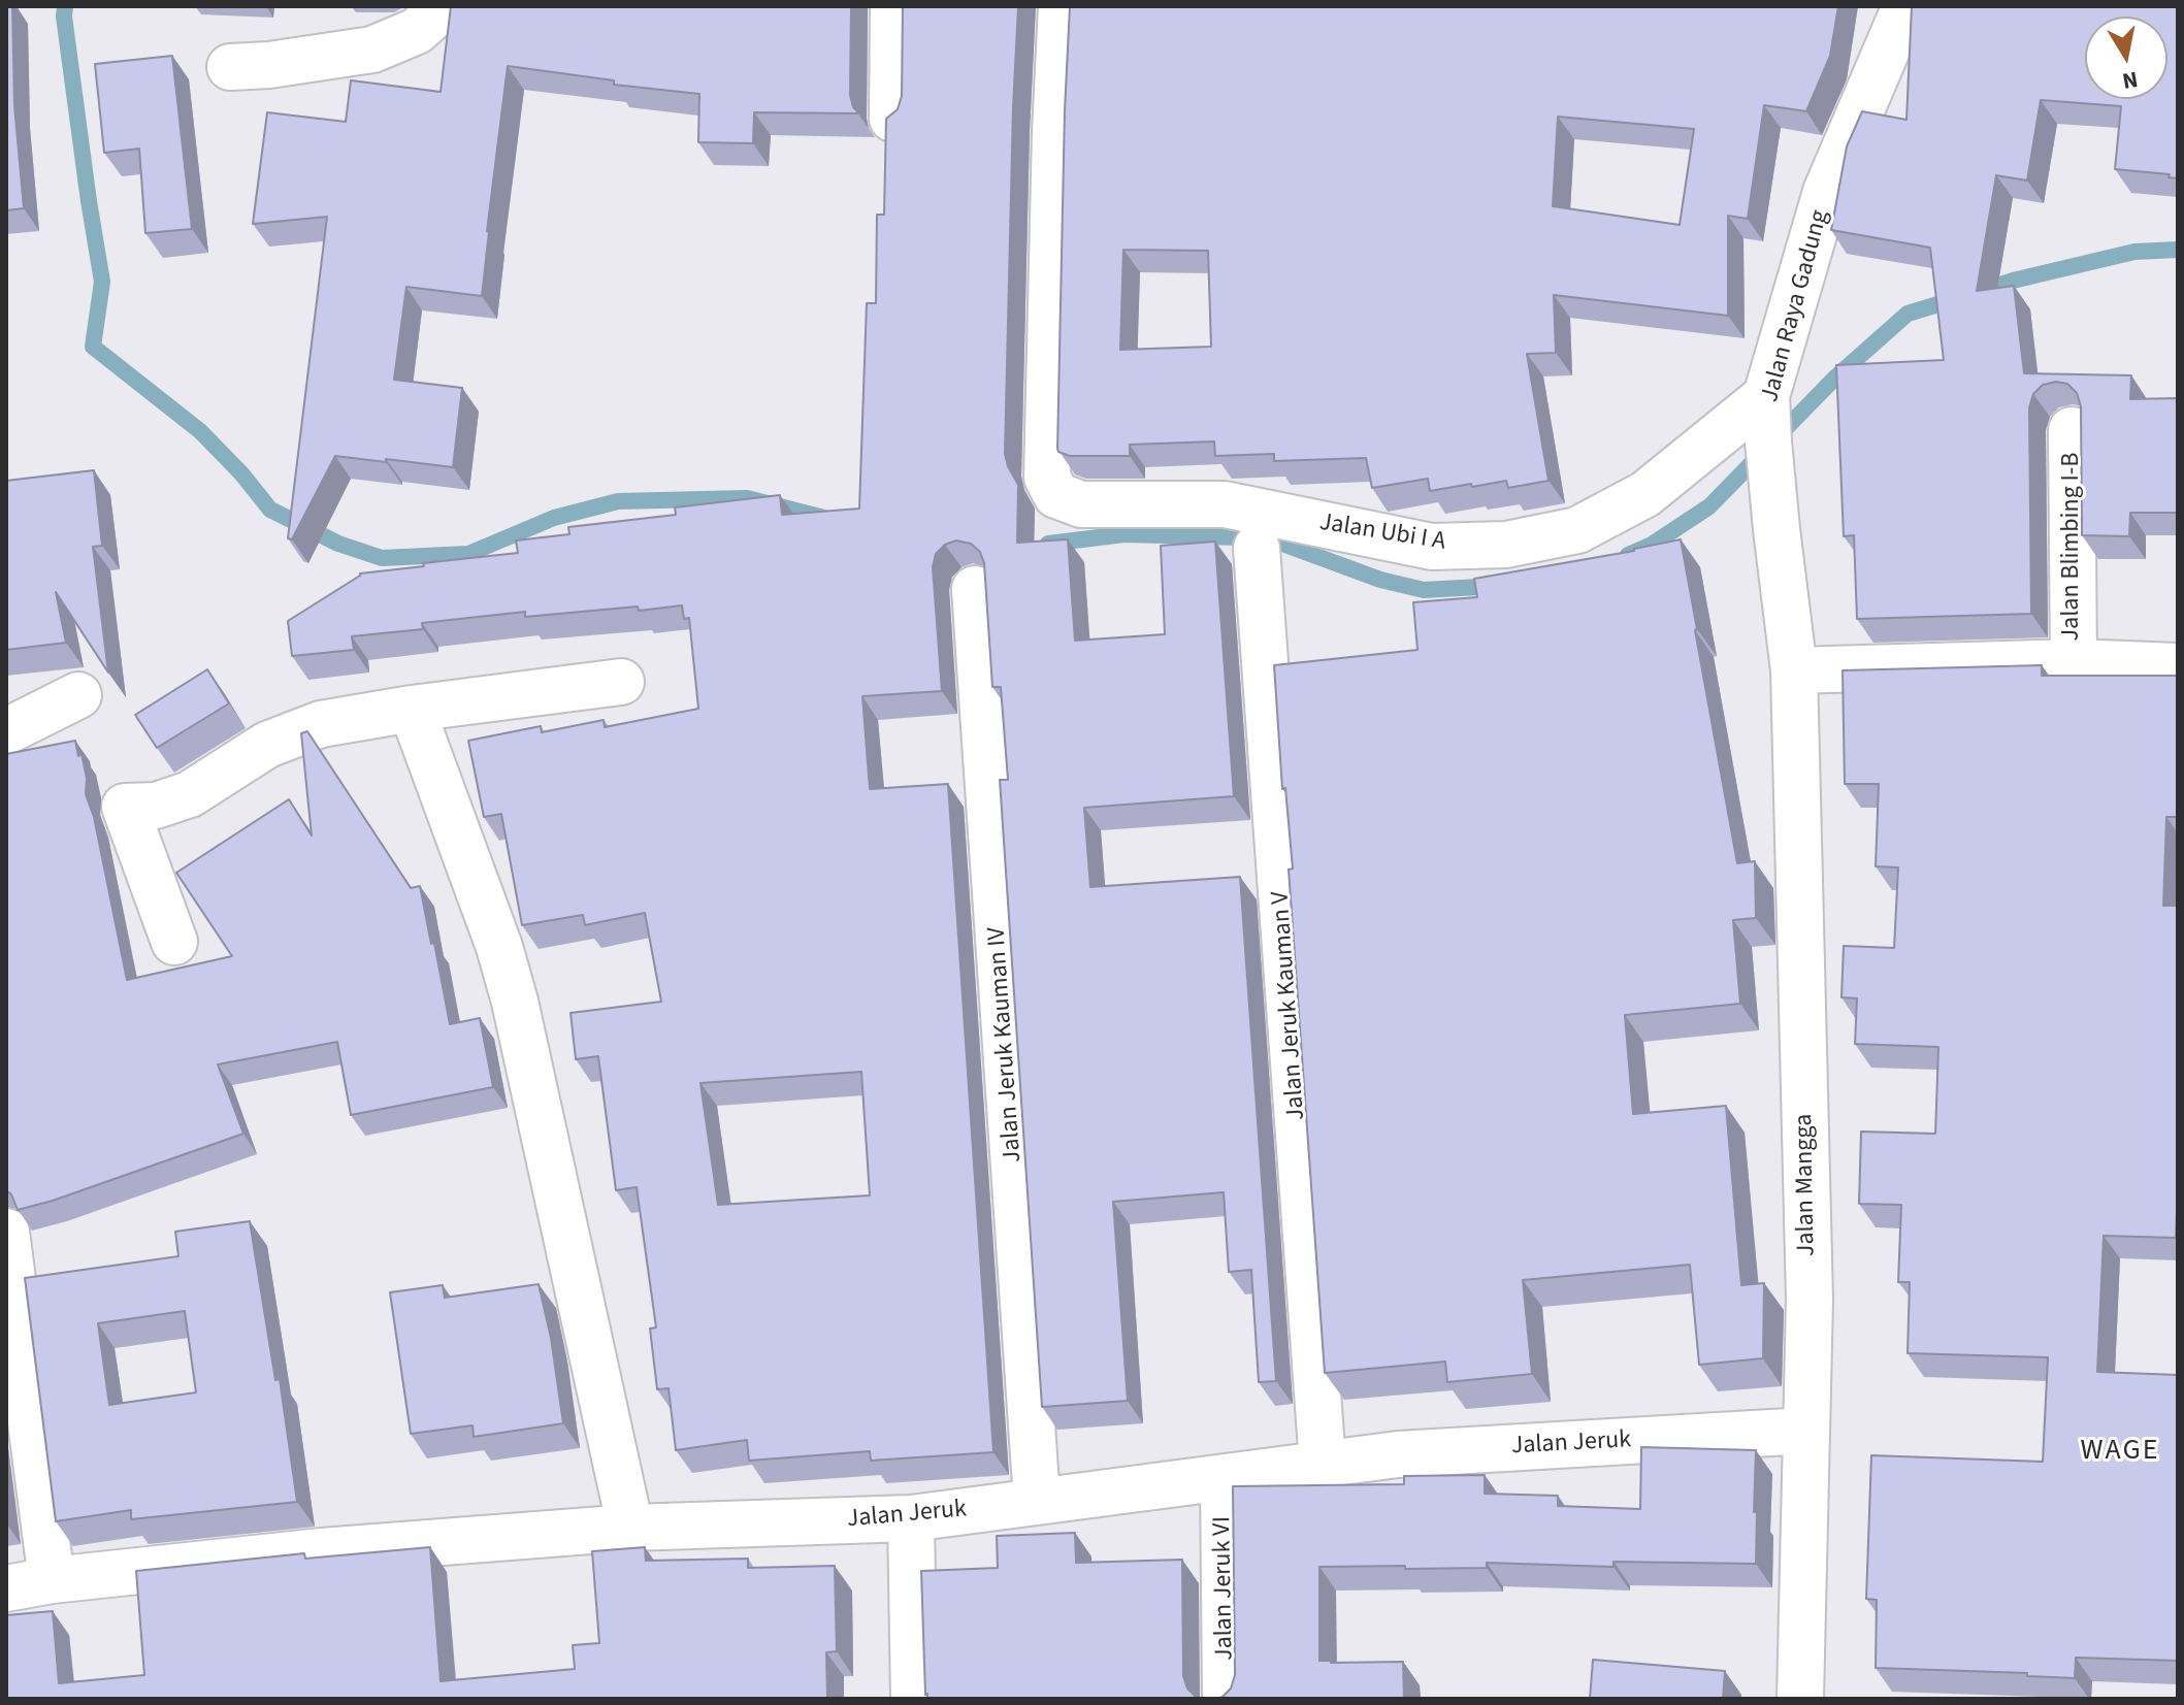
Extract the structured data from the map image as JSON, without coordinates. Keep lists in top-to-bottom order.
{
  "streets": {
    "street": [
      "Jalan Raya Gadung",
      "Jalan Ubi I A",
      "Jalan Blimbing I-B",
      "Jalan Jeruk Kauman V",
      "Jalan Jeruk Kauman IV",
      "Jalan Mangga",
      "Jalan Jeruk",
      "Jalan Jeruk VI"
    ]
  },
  "crossings": [
    ["Jalan Raya Gadung", "Jalan Ubi I A"],
    ["Jalan Raya Gadung", "Jalan Mangga"],
    ["Jalan Jeruk Kauman V", "Jalan Jeruk"],
    ["Jalan Jeruk Kauman IV", "Jalan Jeruk"],
    ["Jalan Mangga", "Jalan Jeruk"],
    ["Jalan Jeruk", "Jalan Jeruk VI"]
  ],
  "districts": ["WAGE"],
  "north": "bottom"
}
